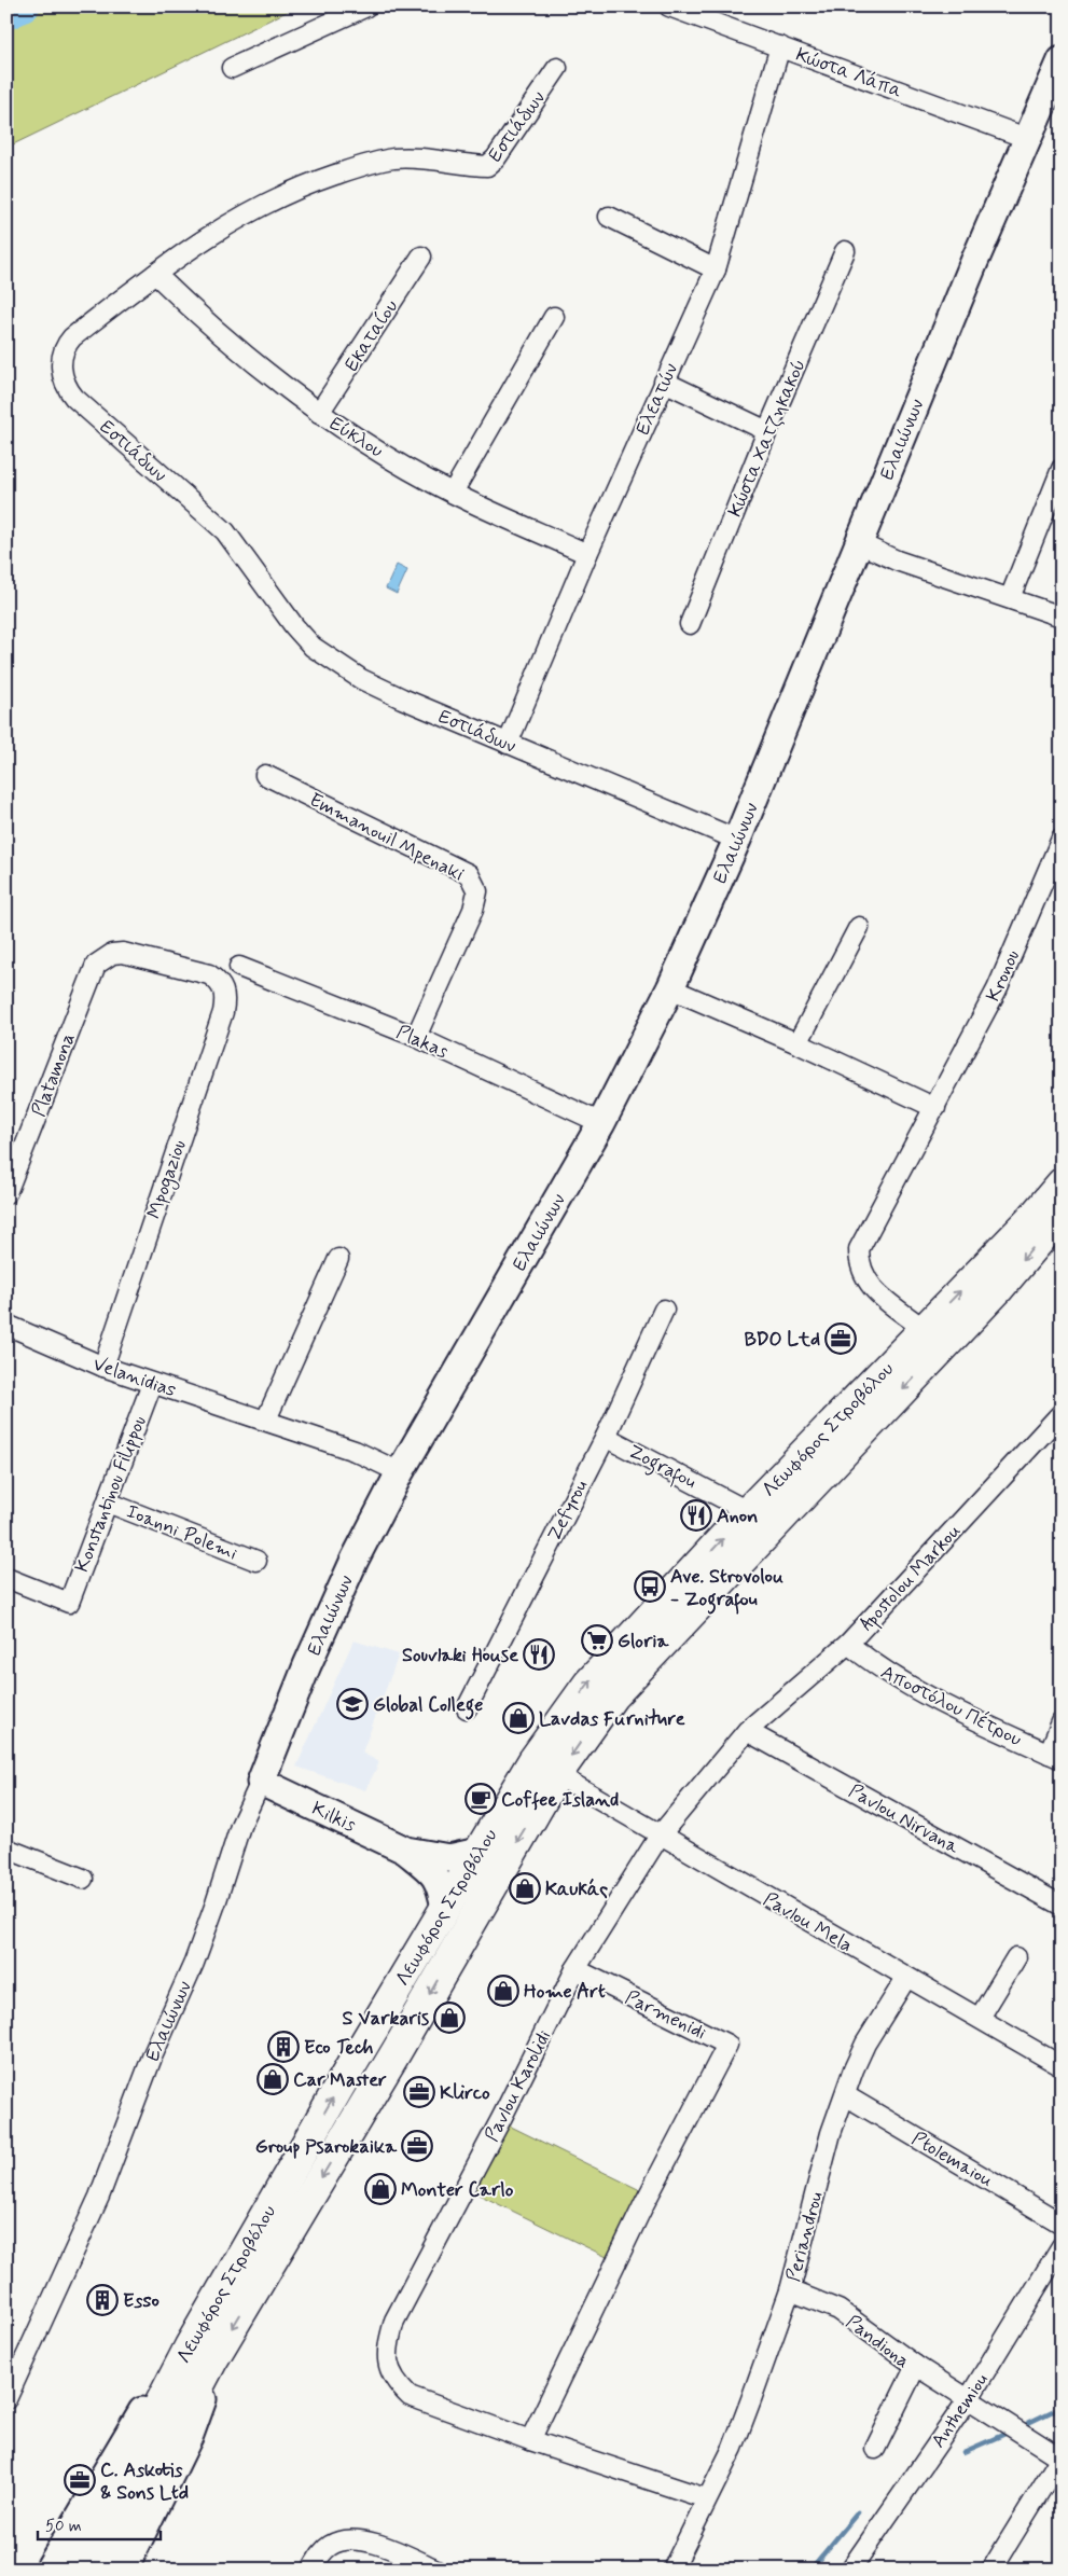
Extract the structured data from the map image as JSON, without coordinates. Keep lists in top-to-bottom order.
{
  "streets": {
    "main road": ["Ελαιώνων", "Λεωφόρος Στροβόλου", "Kilkis"],
    "street": [
      "Κώστα Λάπα",
      "Εστιάδων",
      "Εκαταίου",
      "Ελεατών",
      "Εύκλου",
      "Κώστα Χατζηκακού",
      "Emmanouil Mpenaki",
      "Kronou",
      "Plakas",
      "Platamona",
      "Mpogaziou",
      "Velanidias",
      "Zografou",
      "Konstantinou Filippou",
      "Zefyrou",
      "Ioanni Polemi",
      "Apostolou Markou",
      "Αποστόλου Πέτρου",
      "Pavlou Nirvana",
      "Pavlou Mela",
      "Parmenidi",
      "Pavlou Karolidi",
      "Ptolemaiou",
      "Periandrou",
      "Pandiona",
      "Anthemiou"
    ]
  },
  "crossings": [
    ["Κώστα Λάπα", "Ελεατών"],
    ["Κώστα Λάπα", "Ελαιώνων"],
    ["Εστιάδων", "Ελεατών"],
    ["Εστιάδων", "Εύκλου"],
    ["Εστιάδων", "Ελαιώνων"],
    ["Εκαταίου", "Εύκλου"],
    ["Ελεατών", "Εύκλου"],
    ["Ελαιώνων", "Plakas"],
    ["Ελαιώνων", "Velanidias"],
    ["Ελαιώνων", "Kilkis"],
    ["Emmanouil Mpenaki", "Plakas"],
    ["Kronou", "Λεωφόρος Στροβόλου"],
    ["Platamona", "Mpogaziou"],
    ["Mpogaziou", "Velanidias"],
    ["Velanidias", "Konstantinou Filippou"],
    ["Λεωφόρος Στροβόλου", "Zografou"],
    ["Λεωφόρος Στροβόλου", "Kilkis"],
    ["Λεωφόρος Στροβόλου", "Pavlou Mela"],
    ["Zografou", "Zefyrou"],
    ["Konstantinou Filippou", "Ioanni Polemi"],
    ["Apostolou Markou", "Αποστόλου Πέτρου"],
    ["Apostolou Markou", "Pavlou Nirvana"],
    ["Apostolou Markou", "Pavlou Karolidi"],
    ["Pavlou Nirvana", "Pavlou Karolidi"],
    ["Pavlou Mela", "Pavlou Karolidi"],
    ["Pavlou Mela", "Periandrou"],
    ["Parmenidi", "Pavlou Karolidi"],
    ["Ptolemaiou", "Periandrou"],
    ["Periandrou", "Pandiona"]
  ],
  "places": {
    "office": [
      "BDO Ltd",
      "Klirco",
      "Group Psarokaika",
      "C. Askotis & Sons Ltd"
    ],
    "restaurant": ["Anon", "Souvlaki House"],
    "bus stop": ["Ave. Strovolou - Zografou"],
    "supermarket": ["Gloria"],
    "school or university": ["Global College"],
    "shop": [
      "Lavdas Furniture",
      "Καυκάς",
      "Home Art",
      "S Varkaris",
      "Car Master",
      "Monter Carlo"
    ],
    "cafe": ["Coffee Island"],
    "building": ["Eco Tech", "Esso"]
  },
  "scale_bar": "50 m"
}
